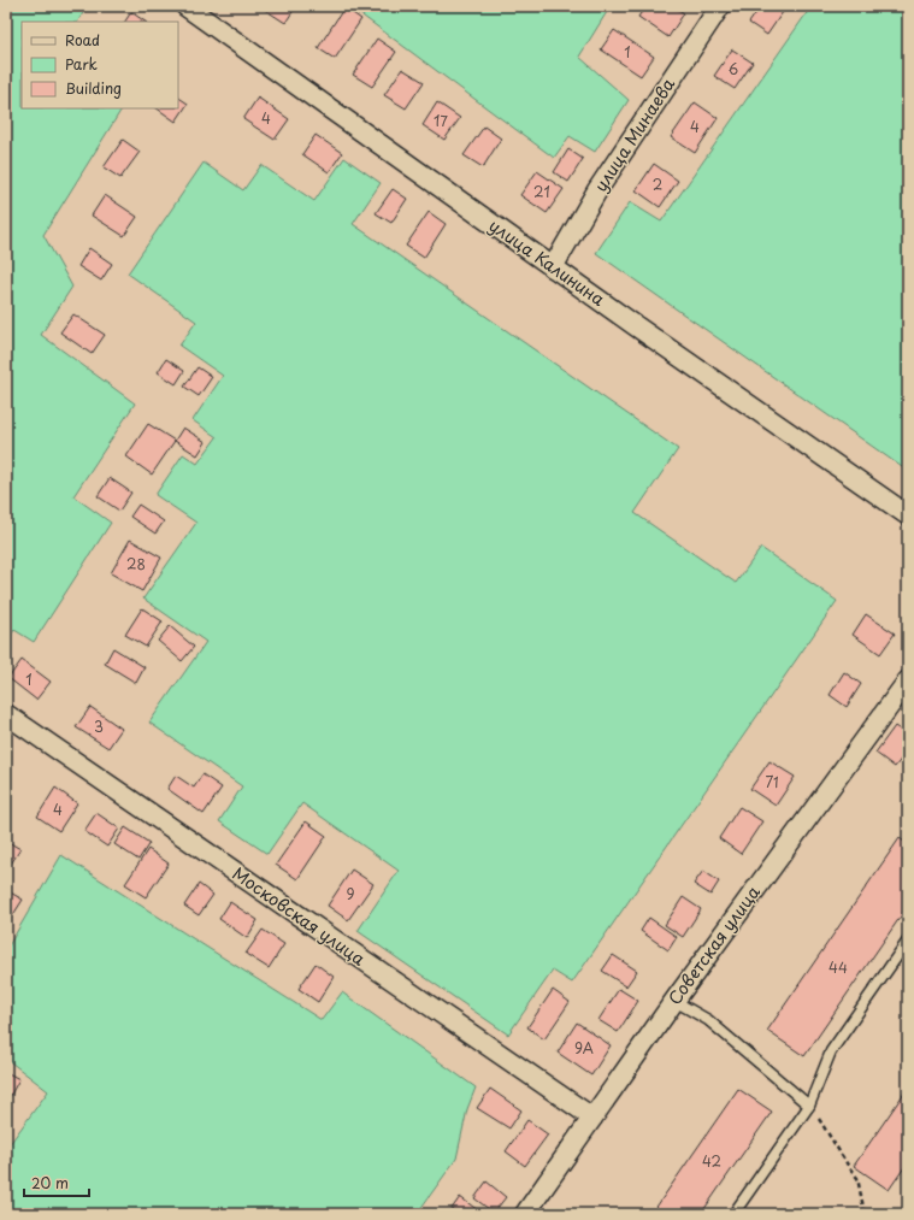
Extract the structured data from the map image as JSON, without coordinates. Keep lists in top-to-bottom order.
{
  "streets": {
    "street": [
      "улица Минаева",
      "улица Калинина",
      "Московская улица",
      "Советская улица"
    ]
  },
  "crossings": [
    ["улица Минаева", "улица Калинина"],
    ["Московская улица", "Советская улица"]
  ],
  "house_numbers": [
    "1",
    "6",
    "4",
    "17",
    "4",
    "2",
    "21",
    "28",
    "1",
    "3",
    "71",
    "4",
    "9",
    "44",
    "9А",
    "42"
  ],
  "legend": ["Road", "Park", "Building"],
  "scale_bar": "20 m"
}
